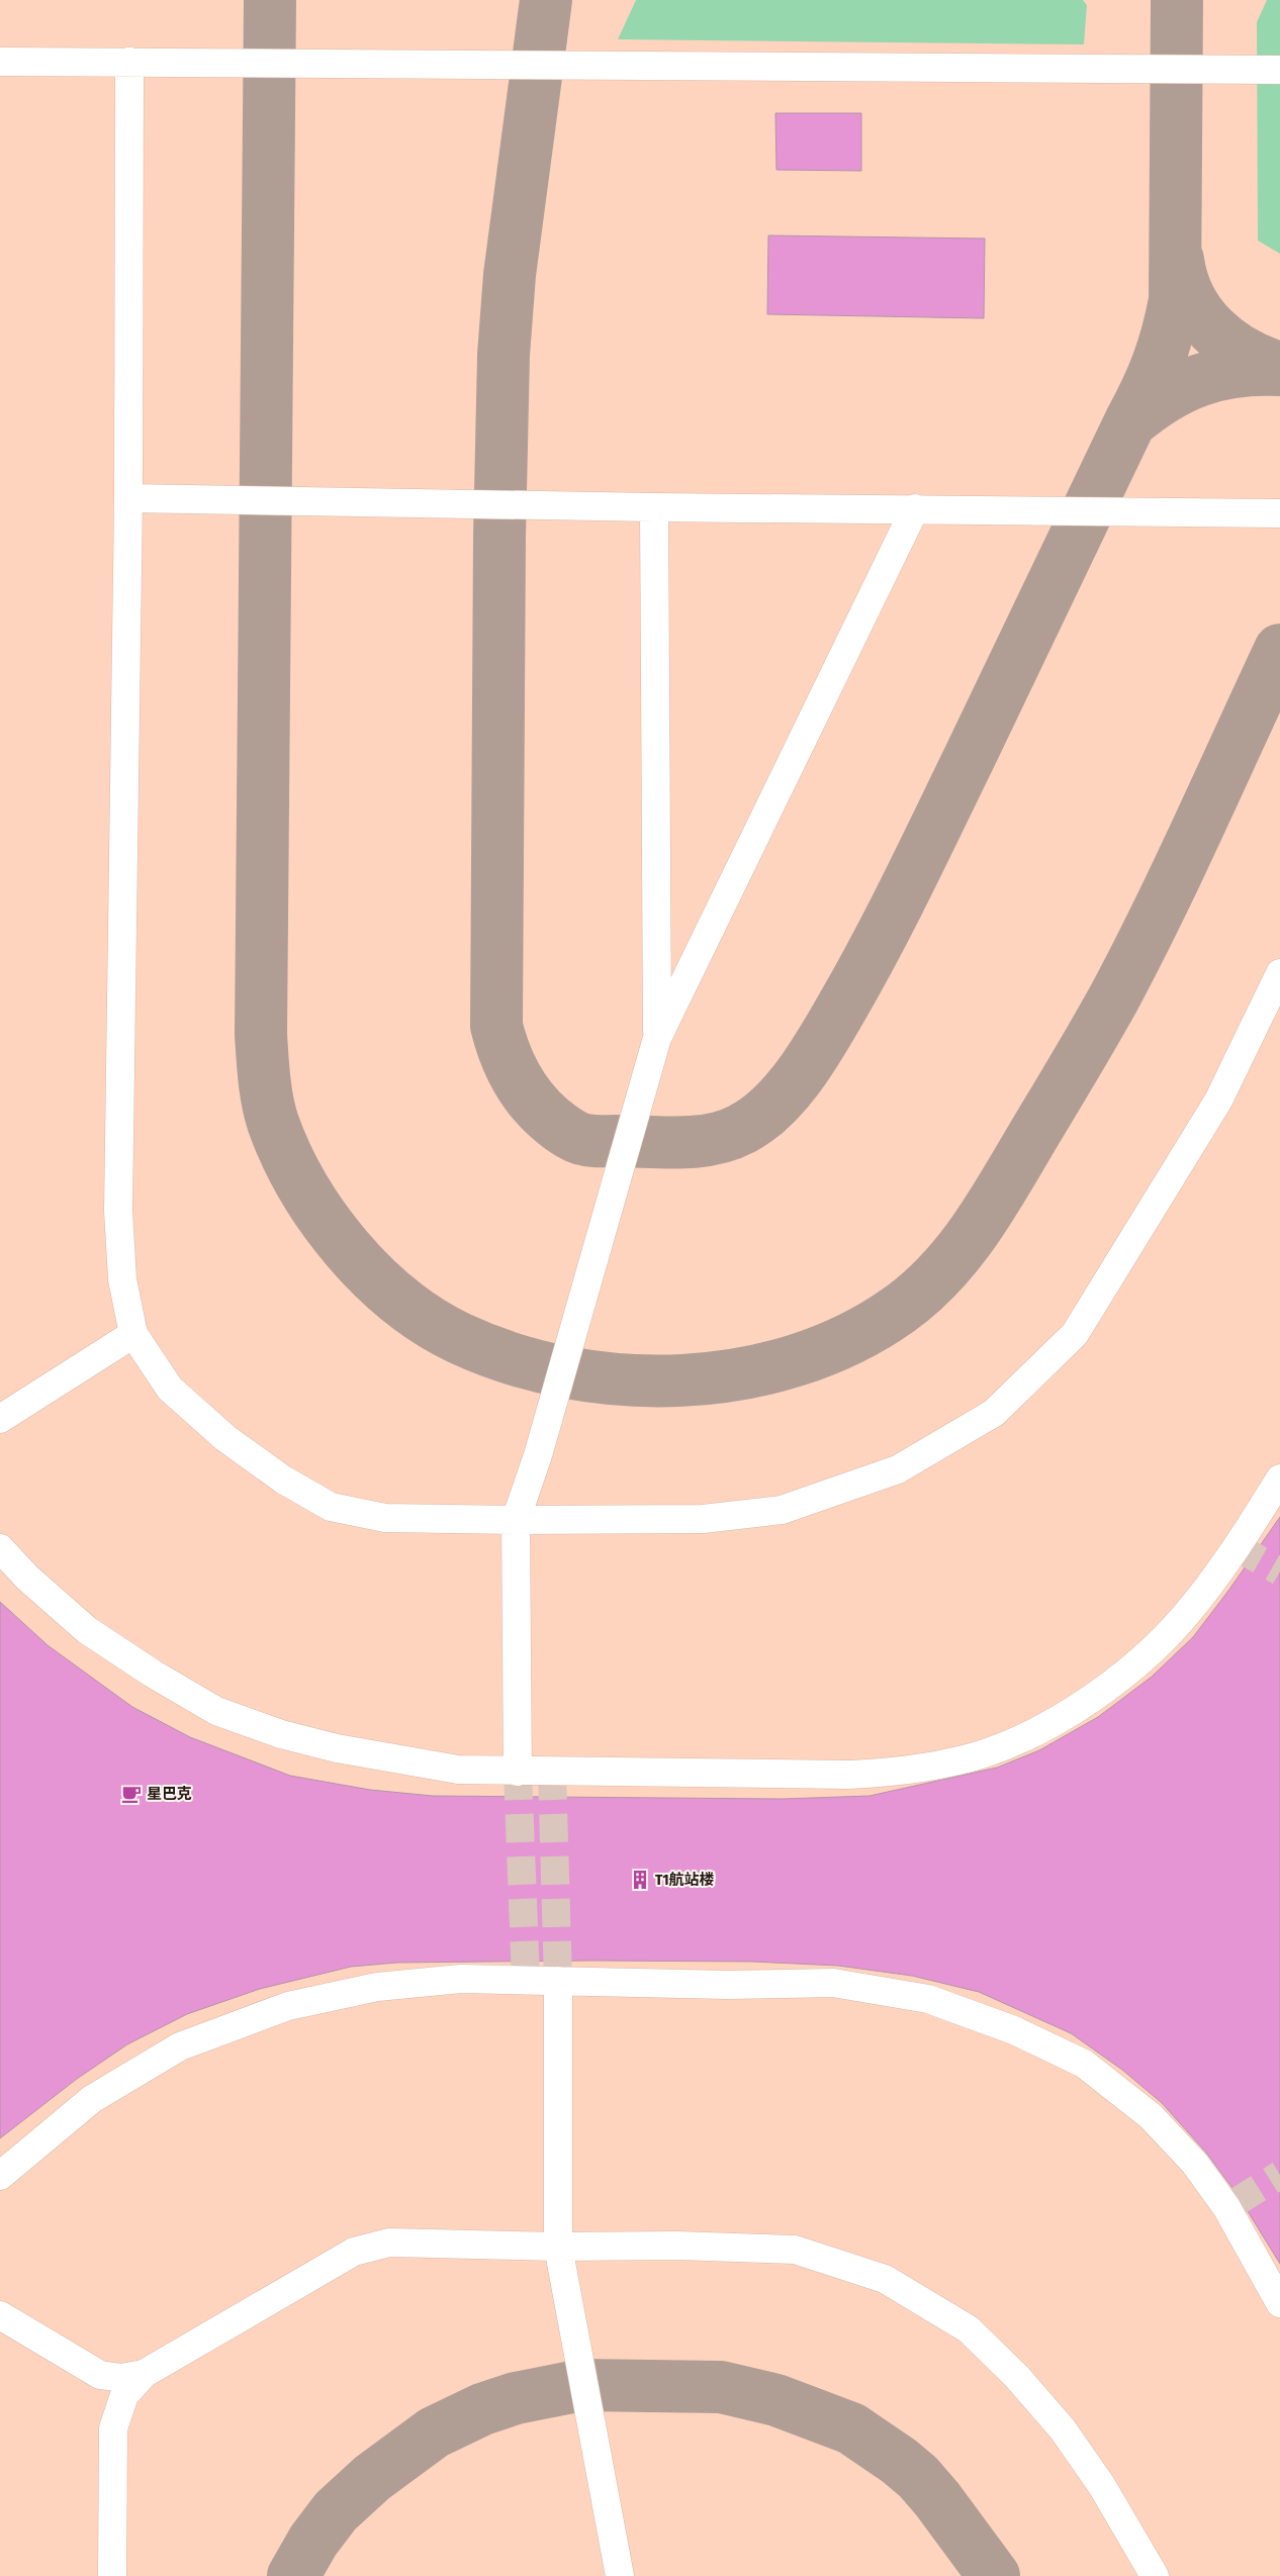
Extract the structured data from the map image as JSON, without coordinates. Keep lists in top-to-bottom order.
{
  "places": {
    "cafe": ["星巴克"],
    "building": ["T1航站楼"]
  }
}
